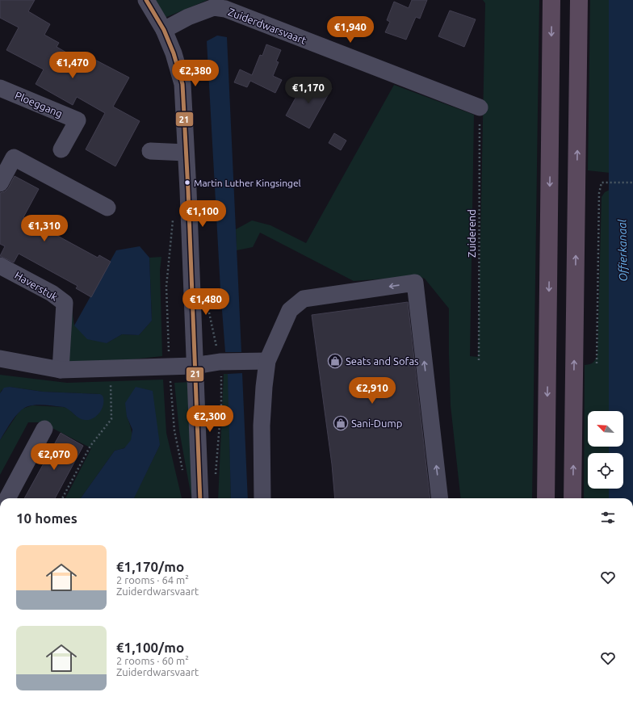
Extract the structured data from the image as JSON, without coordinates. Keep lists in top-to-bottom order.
{
  "streets": {
    "street": ["Zuiderdwarsvaart", "Ploeggang", "Haverstuk"],
    "path": ["Zuiderend"]
  },
  "crossings": [
    ["Zuiderdwarsvaart", "Zuiderend"]
  ],
  "water": ["Offierkanaal"],
  "places": {
    "other": ["Martin Luther Kingsingel"],
    "shop": ["Seats and Sofas", "Sani-Dump"]
  },
  "lines": ["transit line 21"],
  "north": "top left",
  "page": {
    "price": [
      "€1,940",
      "€1,470",
      "€2,380",
      "€1,170",
      "€1,100",
      "€1,310",
      "€1,480",
      "€2,910",
      "€2,300",
      "€2,070"
    ],
    "heading": "10 homes",
    "list": [
      {
        "name": "€1,170/mo",
        "note": "2 rooms · 64 m² · Zuiderdwarsvaart"
      },
      {
        "name": "€1,100/mo",
        "note": "2 rooms · 60 m² · Zuiderdwarsvaart"
      }
    ]
  }
}
